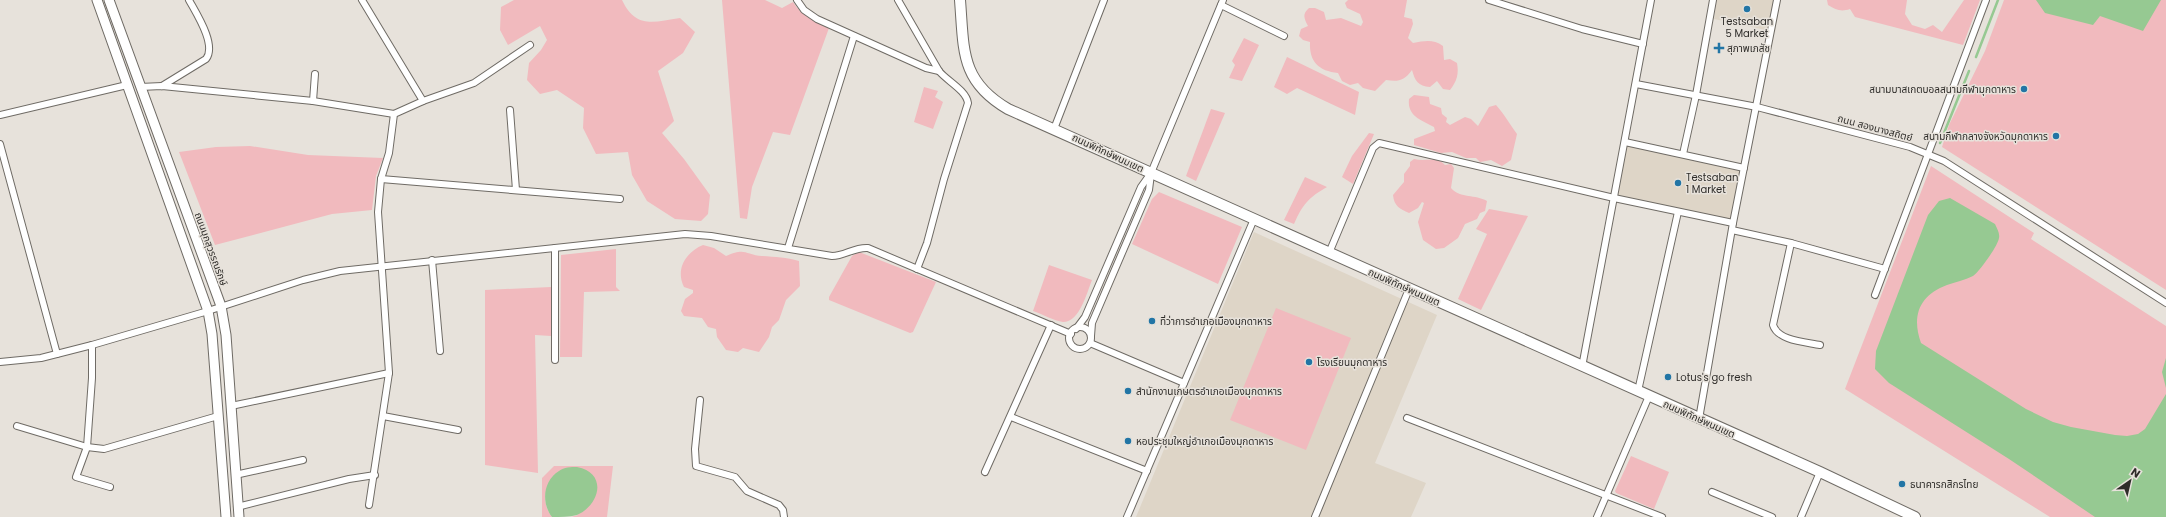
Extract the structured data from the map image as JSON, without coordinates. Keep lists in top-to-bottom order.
{
  "streets": {
    "main road": ["ถนนพิทักษ์พนมเขต", "ถนนมุกสุวรรณรักษ์"],
    "street": ["ถนน สองนางสถิตย์"]
  },
  "places": {
    "other": [
      "Testsaban 5 Market",
      "สนามบาสเกตบอลสนามกีฬามุกดาหาร",
      "สนามกีฬากลางจังหวัดมุกดาหาร",
      "Testsaban 1 Market",
      "ที่ว่าการอำเภอเมืองมุกดาหาร",
      "โรงเรียนมุกดาหาร",
      "Lotus's go fresh",
      "สำนักงานเกษตรอำเภอเมืองมุกดาหาร",
      "หอประชุมใหญ่อำเภอเมืองมุกดาหาร",
      "ธนาคารกสิกรไทย"
    ],
    "health": ["สุภาพเภสัช"]
  },
  "north": "top right"
}
